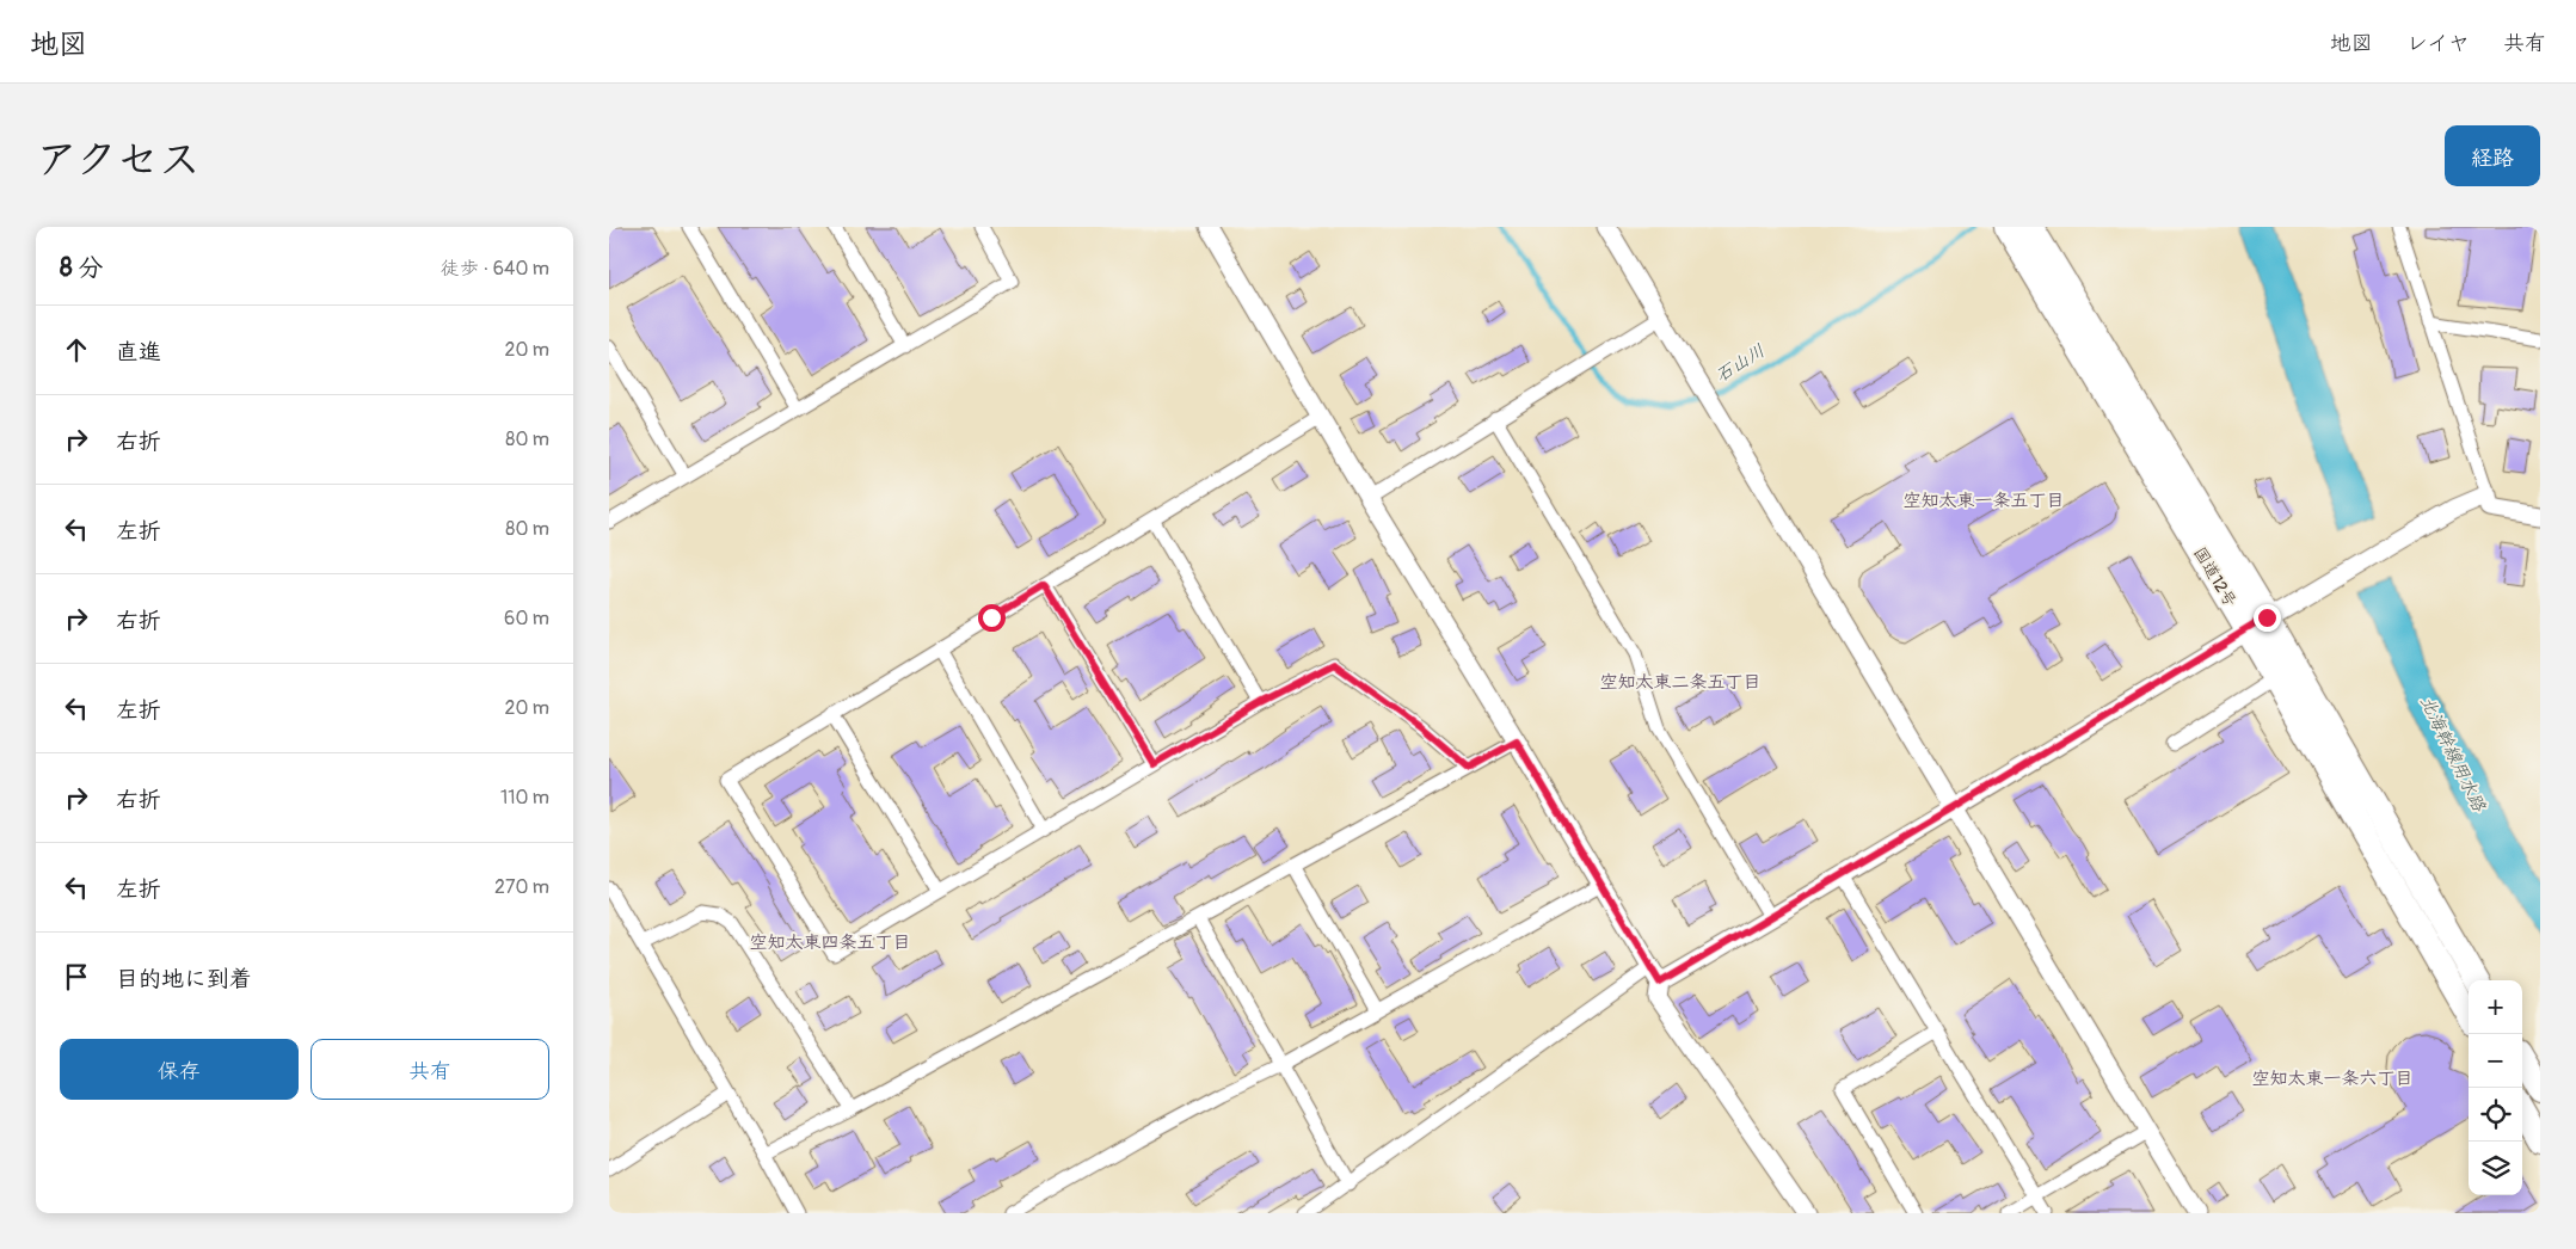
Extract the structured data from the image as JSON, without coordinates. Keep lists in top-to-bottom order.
{
  "streets": {
    "highway": ["国道12号"]
  },
  "districts": [
    "空知太東一条五丁目",
    "空知太東二条五丁目",
    "空知太東四条五丁目",
    "空知太東一条六丁目"
  ],
  "water": ["石山川", "北海幹線用水路"],
  "page": {
    "header": "地図",
    "nav": ["地図", "レイヤ", "共有"],
    "title": "アクセス",
    "buttons": [
      "経路",
      ["保存", "共有"]
    ],
    "heading": ["8 分", "徒歩 · 640 m"],
    "list": [
      ["直進", "20 m"],
      ["右折", "80 m"],
      ["左折", "80 m"],
      ["右折", "60 m"],
      ["左折", "20 m"],
      ["右折", "110 m"],
      ["左折", "270 m"],
      "目的地に到着"
    ],
    "map_buttons": ["+", "−"]
  }
}
